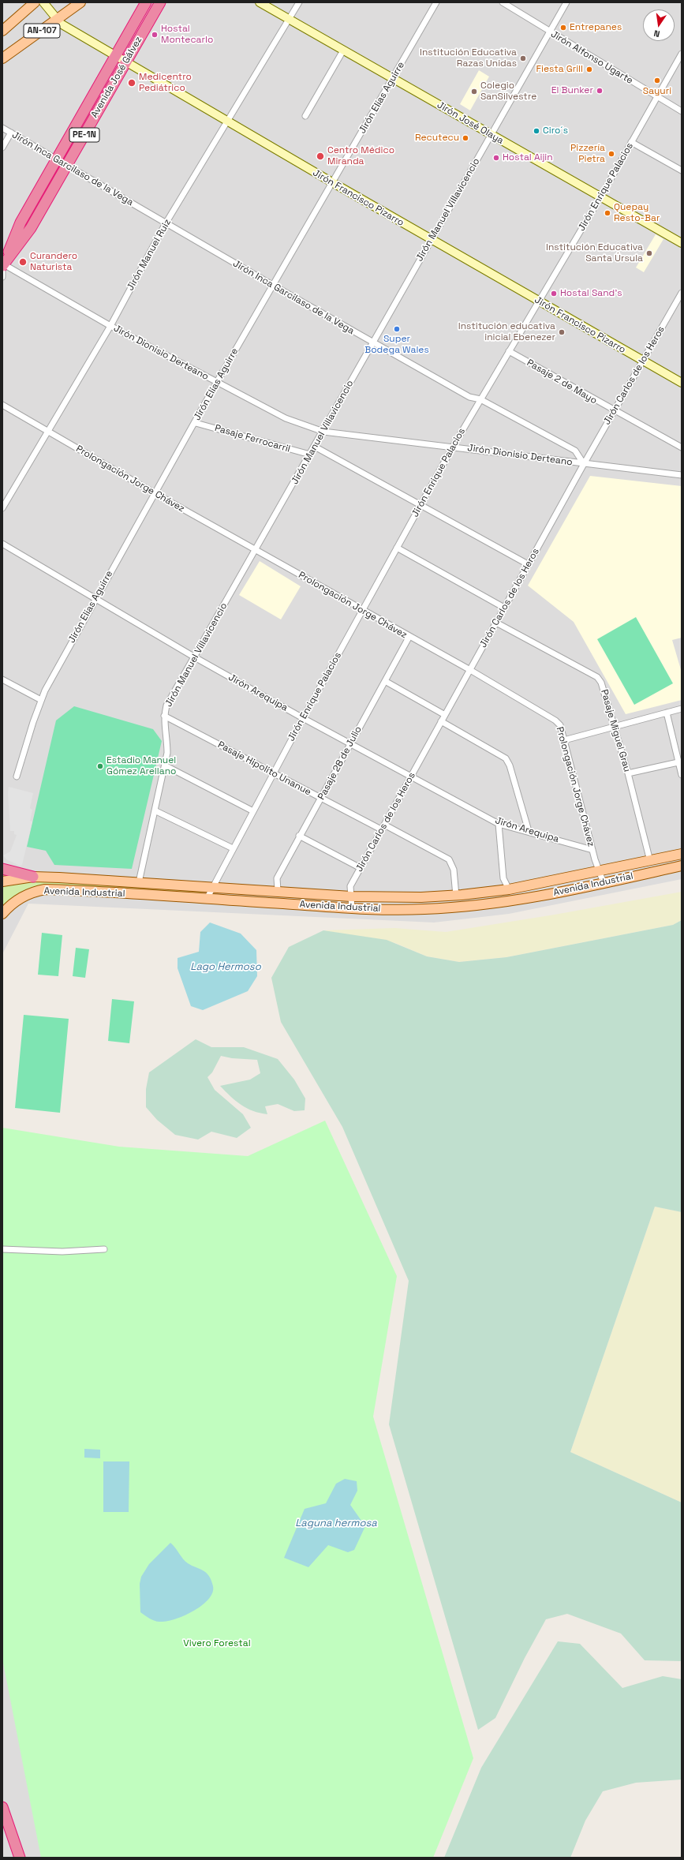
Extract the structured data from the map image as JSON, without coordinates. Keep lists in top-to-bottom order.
{
  "streets": {
    "highway": ["Avenida José Gálvez", "PE-1N"],
    "main road": ["AN-107", "Avenida Industrial"],
    "street": [
      "Jirón Alfonso Ugarte",
      "Jirón Elías Aguirre",
      "Jirón José Olaya",
      "Jirón Inca Garcilaso de la Vega",
      "Jirón Enrique Palacios",
      "Jirón Francisco Pizarro",
      "Jirón Manuel Villavicencio",
      "Jirón Manuel Ruiz",
      "Jirón Dionisio Derteano",
      "Jirón Carlos de los Heros",
      "Pasaje 2 de Mayo",
      "Pasaje Ferrocarril",
      "Prolongación Jorge Chávez",
      "Jirón Arequipa",
      "Pasaje Miguel Grau",
      "Pasaje 28 de Julio",
      "Pasaje Hipolito Unanue"
    ]
  },
  "crossings": [
    ["AN-107", "Jirón Francisco Pizarro"],
    ["Jirón Alfonso Ugarte", "Jirón Enrique Palacios"],
    ["Jirón Alfonso Ugarte", "Jirón Manuel Villavicencio"],
    ["Avenida José Gálvez", "Jirón Inca Garcilaso de la Vega"],
    ["Avenida José Gálvez", "Jirón Francisco Pizarro"],
    ["Avenida José Gálvez", "Jirón Dionisio Derteano"],
    ["Jirón Elías Aguirre", "Jirón José Olaya"],
    ["Jirón Elías Aguirre", "Jirón Inca Garcilaso de la Vega"],
    ["Jirón Elías Aguirre", "Jirón Francisco Pizarro"],
    ["Jirón Elías Aguirre", "Jirón Dionisio Derteano"],
    ["Jirón Elías Aguirre", "Pasaje Ferrocarril"],
    ["Jirón Elías Aguirre", "Prolongación Jorge Chávez"],
    ["Jirón Elías Aguirre", "Jirón Arequipa"],
    ["Jirón José Olaya", "Jirón Enrique Palacios"],
    ["Jirón José Olaya", "Jirón Manuel Villavicencio"],
    ["Jirón José Olaya", "Jirón Manuel Ruiz"],
    ["Jirón Inca Garcilaso de la Vega", "Jirón Enrique Palacios"],
    ["Jirón Inca Garcilaso de la Vega", "Jirón Manuel Villavicencio"],
    ["Jirón Inca Garcilaso de la Vega", "Jirón Manuel Ruiz"],
    ["Jirón Inca Garcilaso de la Vega", "Jirón Dionisio Derteano"],
    ["Jirón Inca Garcilaso de la Vega", "Jirón Carlos de los Heros"],
    ["Jirón Enrique Palacios", "Jirón Francisco Pizarro"],
    ["Jirón Enrique Palacios", "Jirón Dionisio Derteano"],
    ["Jirón Enrique Palacios", "Pasaje 2 de Mayo"],
    ["Jirón Enrique Palacios", "Prolongación Jorge Chávez"],
    ["Jirón Enrique Palacios", "Jirón Arequipa"],
    ["Jirón Enrique Palacios", "Pasaje Hipolito Unanue"],
    ["Jirón Enrique Palacios", "Avenida Industrial"],
    ["Jirón Francisco Pizarro", "Jirón Manuel Villavicencio"],
    ["Jirón Francisco Pizarro", "Jirón Manuel Ruiz"],
    ["Jirón Francisco Pizarro", "Jirón Carlos de los Heros"],
    ["Jirón Manuel Villavicencio", "Jirón Dionisio Derteano"],
    ["Jirón Manuel Villavicencio", "Pasaje Ferrocarril"],
    ["Jirón Manuel Villavicencio", "Prolongación Jorge Chávez"],
    ["Jirón Manuel Villavicencio", "Jirón Arequipa"],
    ["Jirón Manuel Villavicencio", "Pasaje Hipolito Unanue"],
    ["Jirón Manuel Villavicencio", "Avenida Industrial"],
    ["Jirón Manuel Ruiz", "Jirón Dionisio Derteano"],
    ["Jirón Manuel Ruiz", "Prolongación Jorge Chávez"],
    ["Jirón Dionisio Derteano", "Jirón Carlos de los Heros"],
    ["Jirón Carlos de los Heros", "Pasaje 2 de Mayo"],
    ["Jirón Carlos de los Heros", "Prolongación Jorge Chávez"],
    ["Jirón Carlos de los Heros", "Jirón Arequipa"],
    ["Jirón Carlos de los Heros", "Pasaje Miguel Grau"],
    ["Jirón Carlos de los Heros", "Pasaje Hipolito Unanue"],
    ["Jirón Carlos de los Heros", "Avenida Industrial"],
    ["Prolongación Jorge Chávez", "Jirón Arequipa"],
    ["Prolongación Jorge Chávez", "Pasaje 28 de Julio"],
    ["Prolongación Jorge Chávez", "Avenida Industrial"],
    ["Jirón Arequipa", "Pasaje 28 de Julio"],
    ["Pasaje Miguel Grau", "Avenida Industrial"],
    ["Pasaje 28 de Julio", "Pasaje Hipolito Unanue"],
    ["Pasaje 28 de Julio", "Avenida Industrial"],
    ["Pasaje Hipolito Unanue", "Avenida Industrial"]
  ],
  "water": ["Lago Hermoso", "Laguna hermosa"],
  "parks": ["Vivero Forestal"],
  "places": [
    "Entrepanes",
    "Hostal Montecarlo",
    "Institución Educativa Razas Unidas",
    "Fiesta Grill",
    "Sayuri",
    "Medicentro Pediátrico",
    "El Bunker",
    "Colegio SanSilvestre",
    "Ciro´s",
    "Recutecu",
    "Pizzería Pietra",
    "Centro Médico Miranda",
    "Hostal Aijin",
    "Quepay Resto-Bar",
    "Institución Educativa Santa Úrsula",
    "Curandero Naturista",
    "Hostal Sand's",
    "Super Bodega Wales",
    "Institución educativa inicial Ebenezer",
    "Estadio Manuel Gómez Arellano"
  ],
  "north": "bottom"
}
